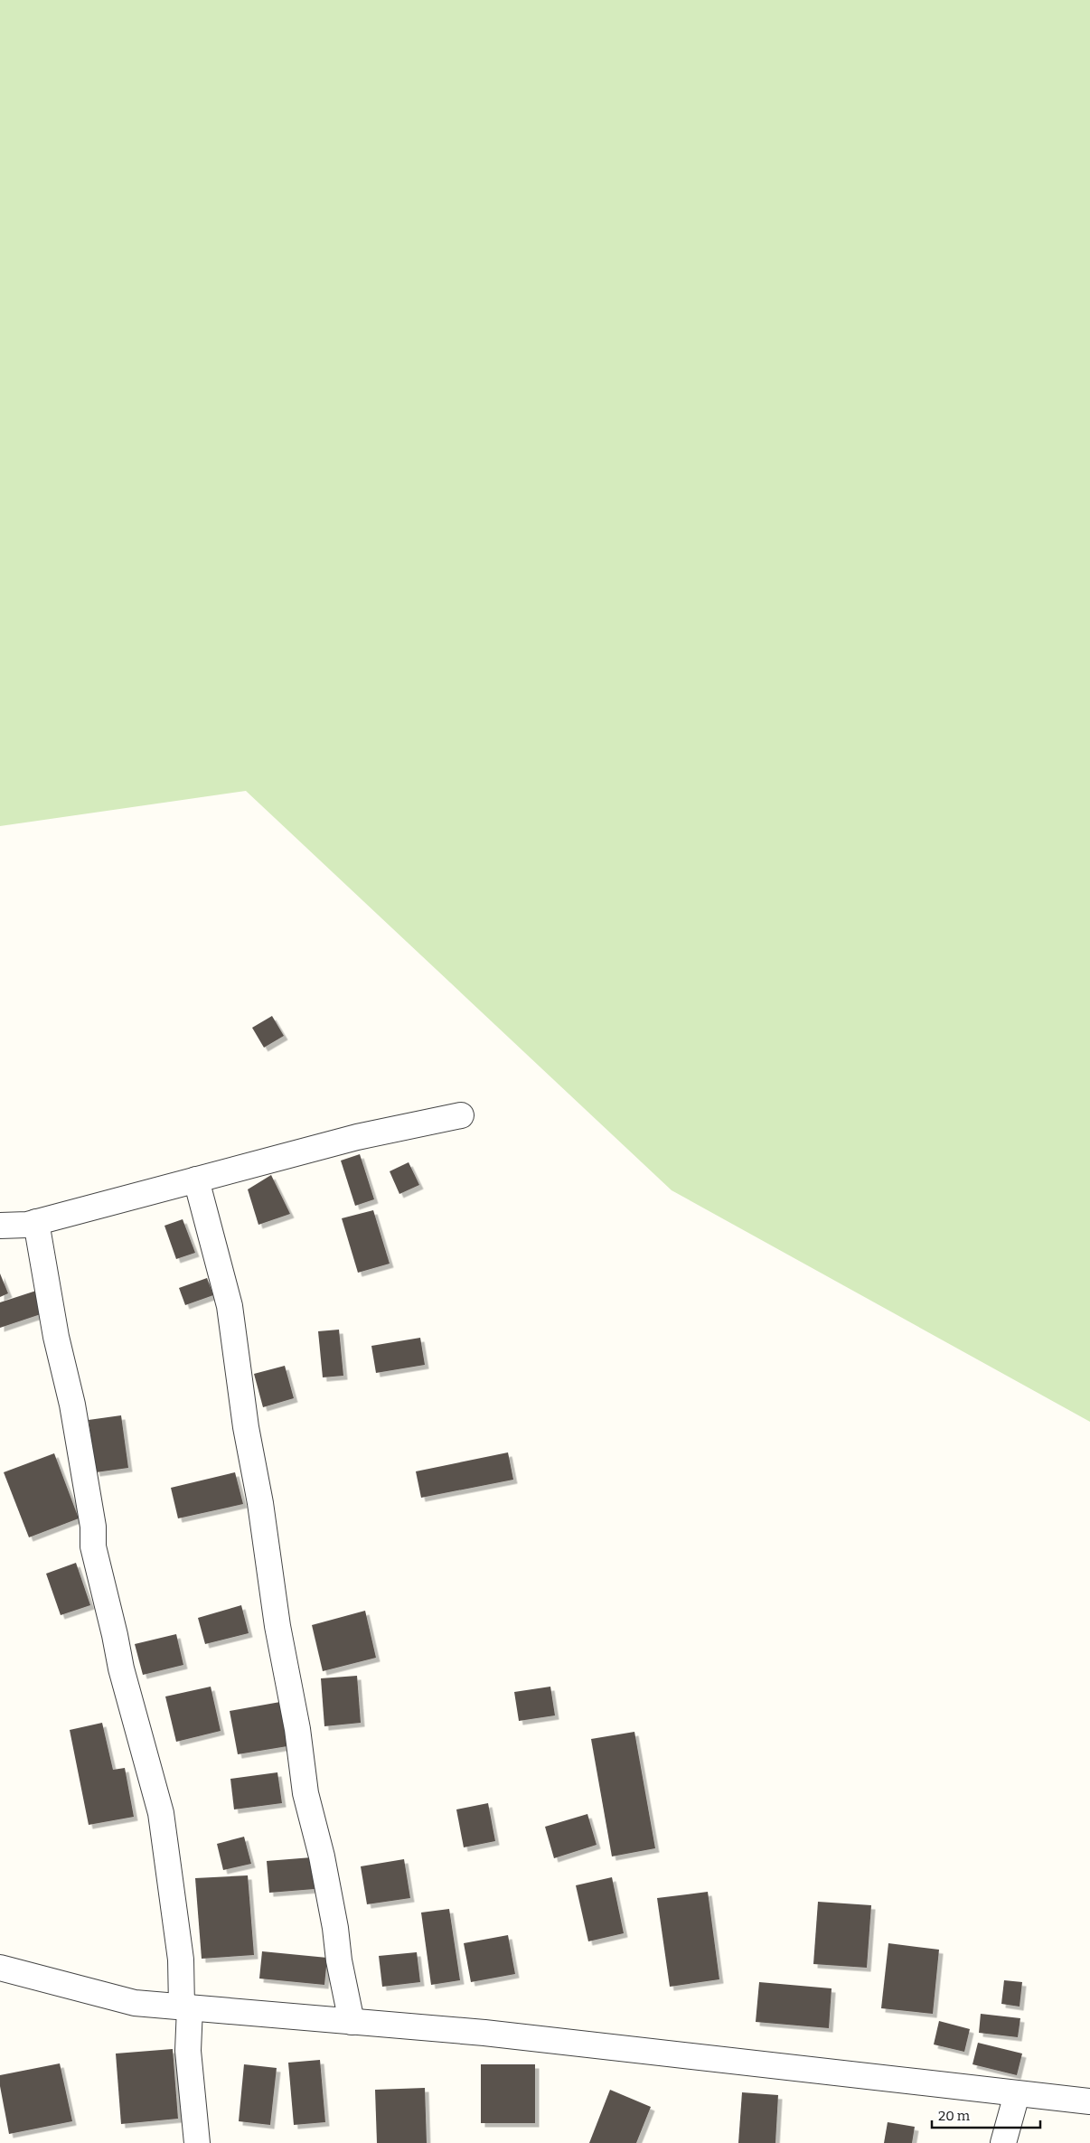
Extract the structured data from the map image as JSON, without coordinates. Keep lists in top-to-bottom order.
{
  "scale_bar": "20 m"
}
